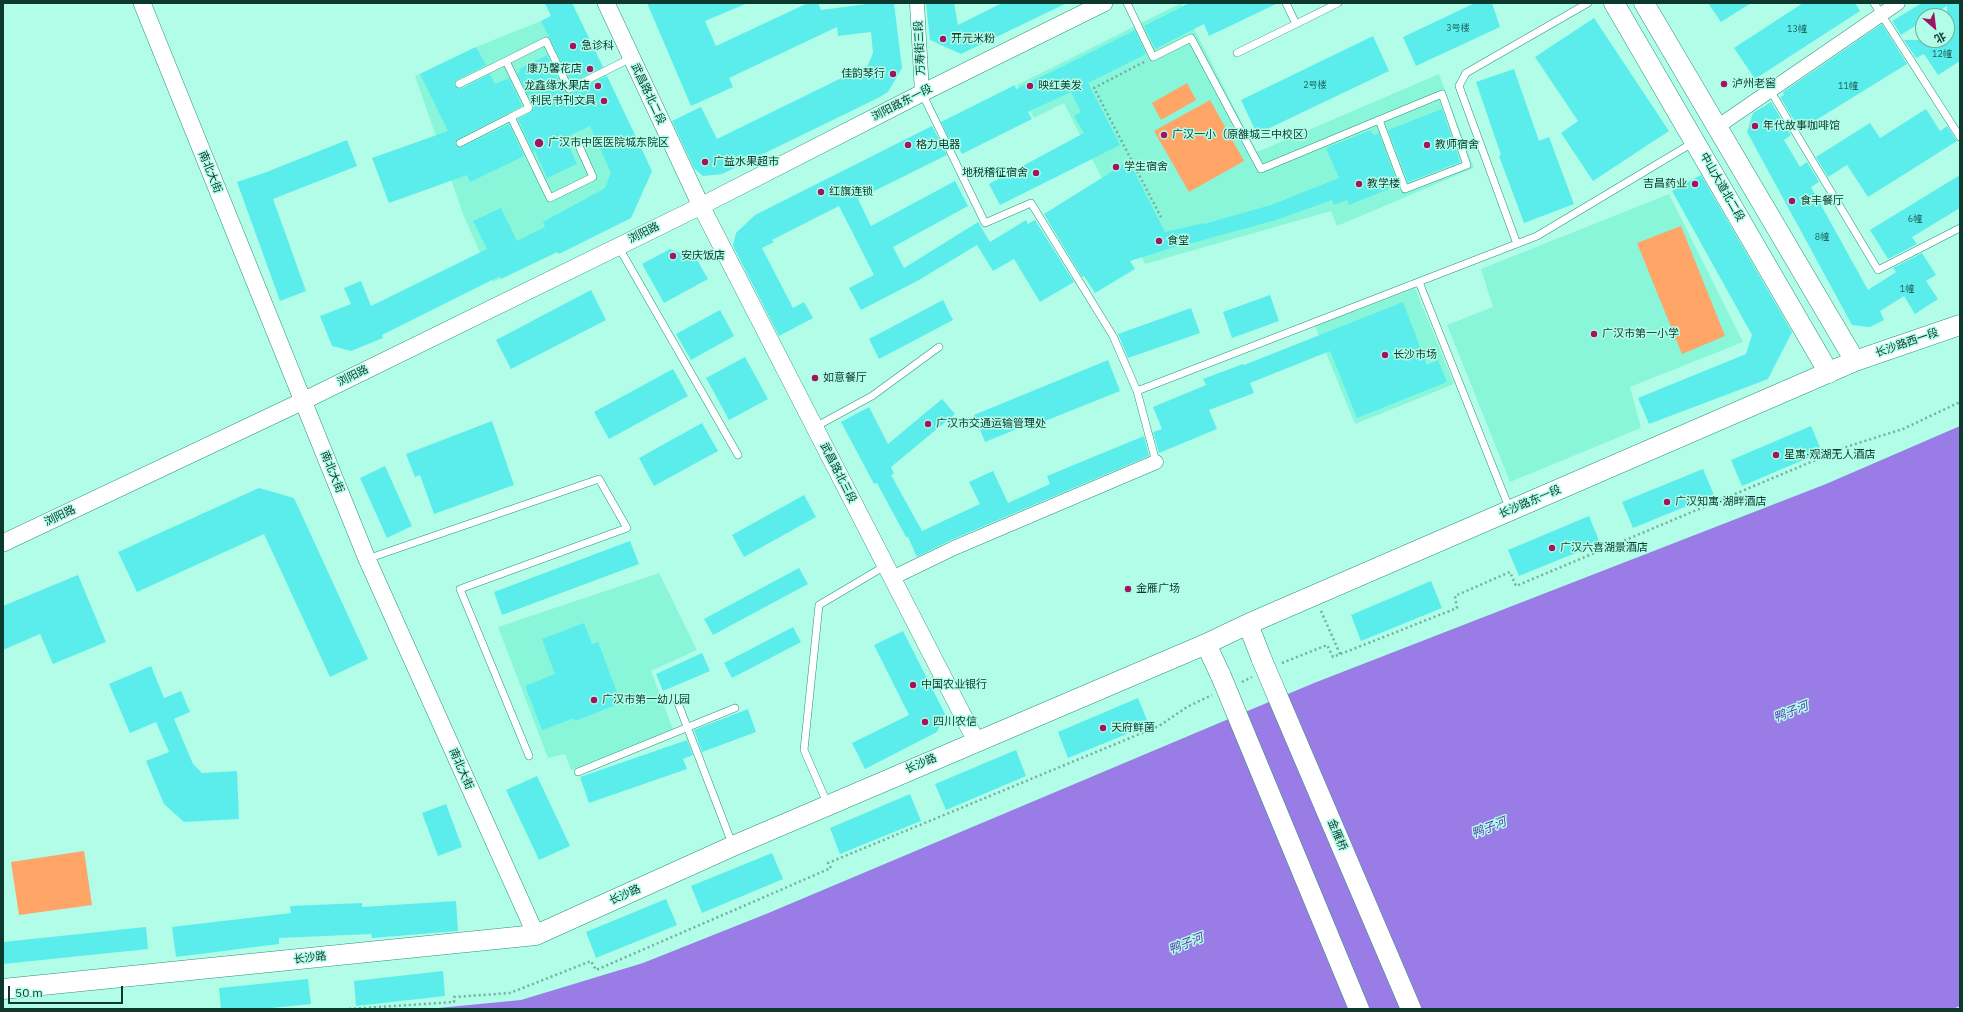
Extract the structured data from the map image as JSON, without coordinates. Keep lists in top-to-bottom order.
{
  "streets": {
    "main road": [
      "中山大道北二段",
      "长沙路西一段",
      "长沙路东一段",
      "长沙路",
      "金雁桥"
    ],
    "street": [
      "万寿街三段",
      "武昌路北二段",
      "浏阳路东一段",
      "南北大街",
      "浏阳路",
      "武昌路北三段"
    ]
  },
  "crossings": [
    ["万寿街三段", "浏阳路东一段"],
    ["武昌路北二段", "浏阳路东一段"],
    ["武昌路北二段", "浏阳路"],
    ["武昌路北二段", "武昌路北三段"],
    ["浏阳路东一段", "浏阳路"],
    ["浏阳路东一段", "武昌路北三段"],
    ["南北大街", "浏阳路"],
    ["南北大街", "长沙路"],
    ["中山大道北二段", "长沙路东一段"],
    ["浏阳路", "武昌路北三段"],
    ["长沙路西一段", "长沙路东一段"],
    ["武昌路北三段", "长沙路"],
    ["长沙路东一段", "长沙路"],
    ["长沙路东一段", "金雁桥"]
  ],
  "water": ["鸭子河"],
  "places": [
    "开元米粉",
    "急诊科",
    "康乃馨花店",
    "佳韵琴行",
    "泸州老窖",
    "龙鑫缘水果店",
    "映红美发",
    "利民书刊文具",
    "年代故事咖啡馆",
    "广汉一小（原雒城三中校区）",
    "广汉市中医医院城东院区",
    "格力电器",
    "教师宿舍",
    "广益水果超市",
    "学生宿舍",
    "地税稽征宿舍",
    "教学楼",
    "吉昌药业",
    "红旗连锁",
    "食丰餐厅",
    "食堂",
    "安庆饭店",
    "广汉市第一小学",
    "长沙市场",
    "如意餐厅",
    "广汉市交通运输管理处",
    "星寓·观湖无人酒店",
    "广汉知寓·湖畔酒店",
    "广汉六喜湖景酒店",
    "金雁广场",
    "中国农业银行",
    "广汉市第一幼儿园",
    "四川农信",
    "天府鲜菌"
  ],
  "house_numbers": [
    "3号楼",
    "13幢",
    "12幢",
    "2号楼",
    "11幢",
    "6幢",
    "8幢",
    "1幢"
  ],
  "scale_bar": "50 m",
  "north": "bottom right"
}
